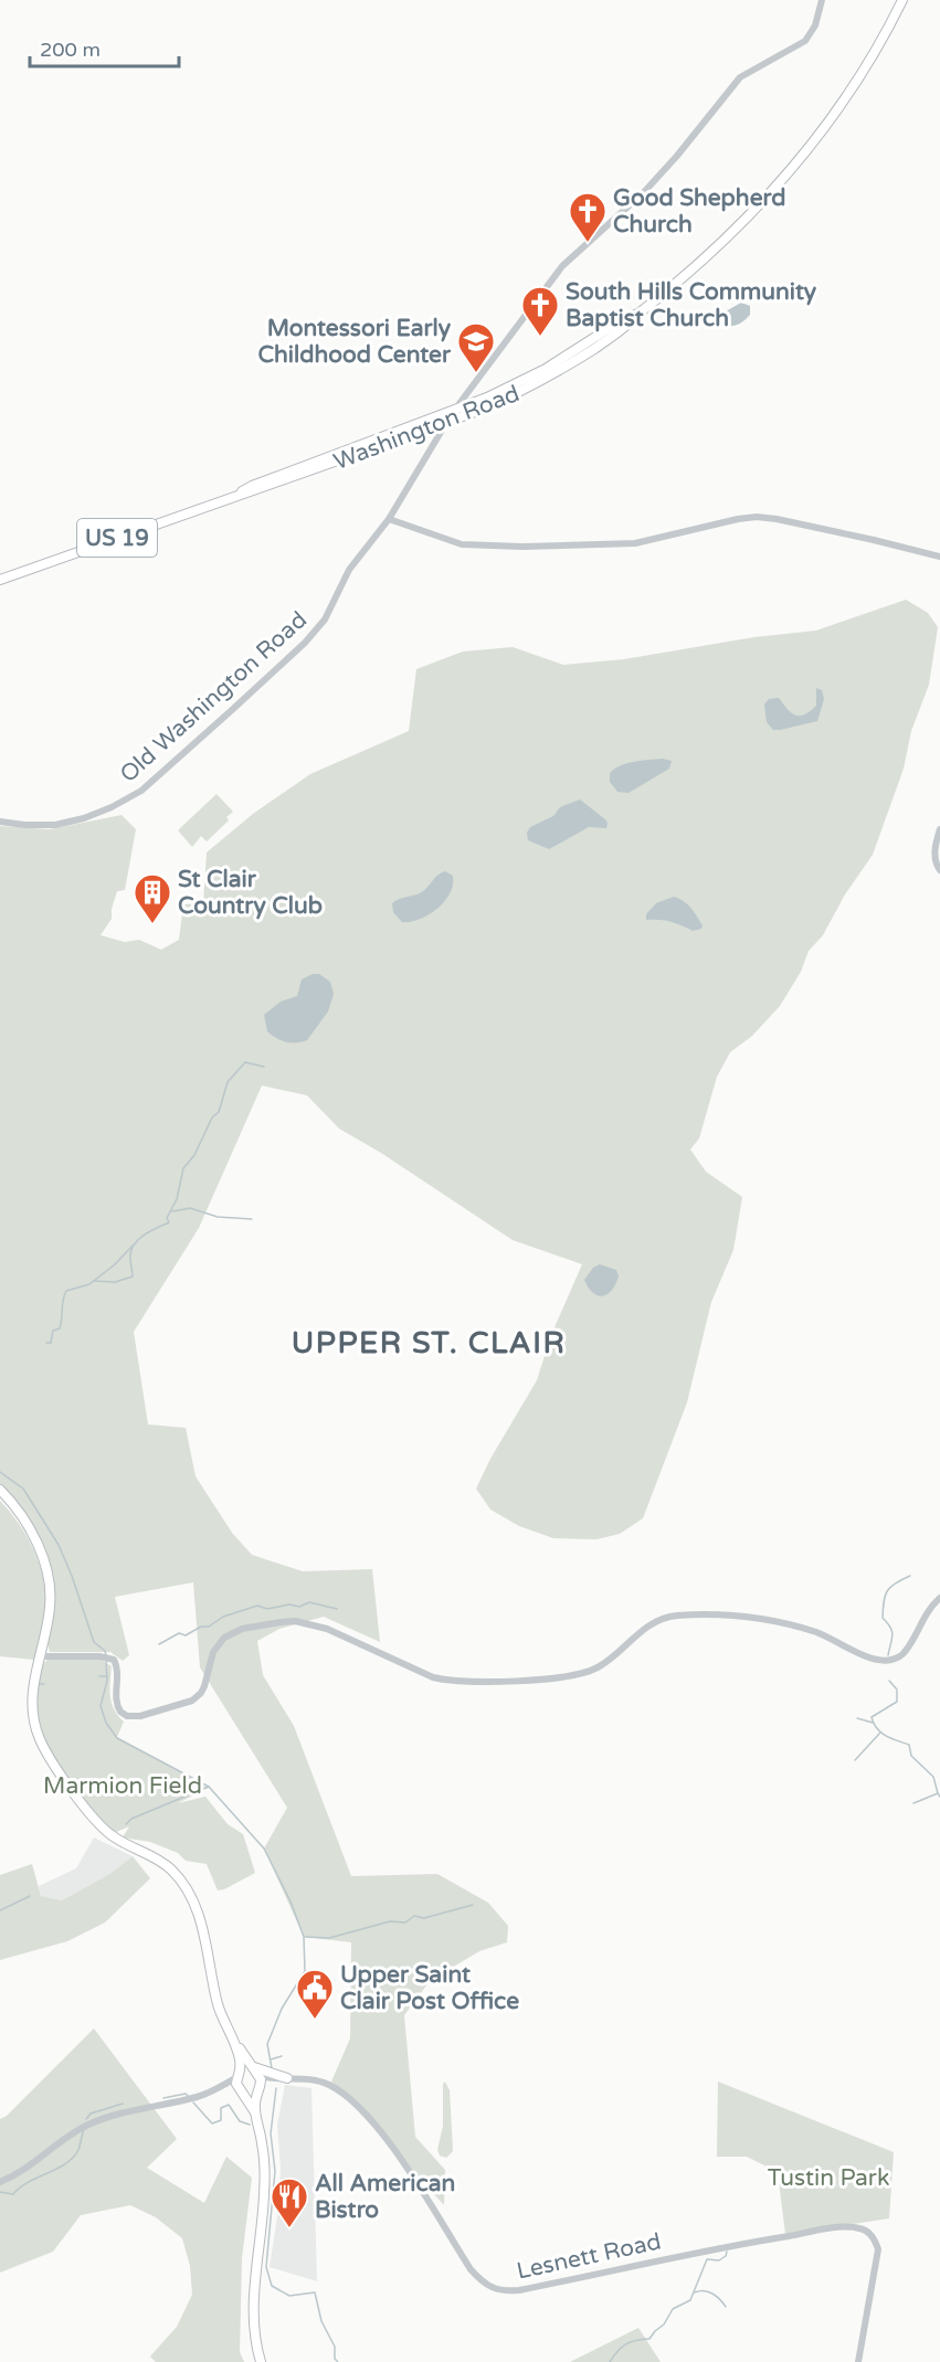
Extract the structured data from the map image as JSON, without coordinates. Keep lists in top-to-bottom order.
{
  "streets": {
    "main road": ["Washington Road", "US 19"],
    "street": ["Old Washington Road", "Lesnett Road"]
  },
  "crossings": [
    ["Washington Road", "Old Washington Road"]
  ],
  "districts": ["UPPER ST. CLAIR"],
  "parks": ["Marmion Field", "Tustin Park"],
  "places": {
    "church": ["Good Shepherd Church", "South Hills Community Baptist Church"],
    "school or university": ["Montessori Early Childhood Center"],
    "building": ["St Clair Country Club"],
    "public building": ["Upper Saint Clair Post Office"],
    "restaurant": ["All American Bistro"]
  },
  "scale_bar": "200 m"
}
